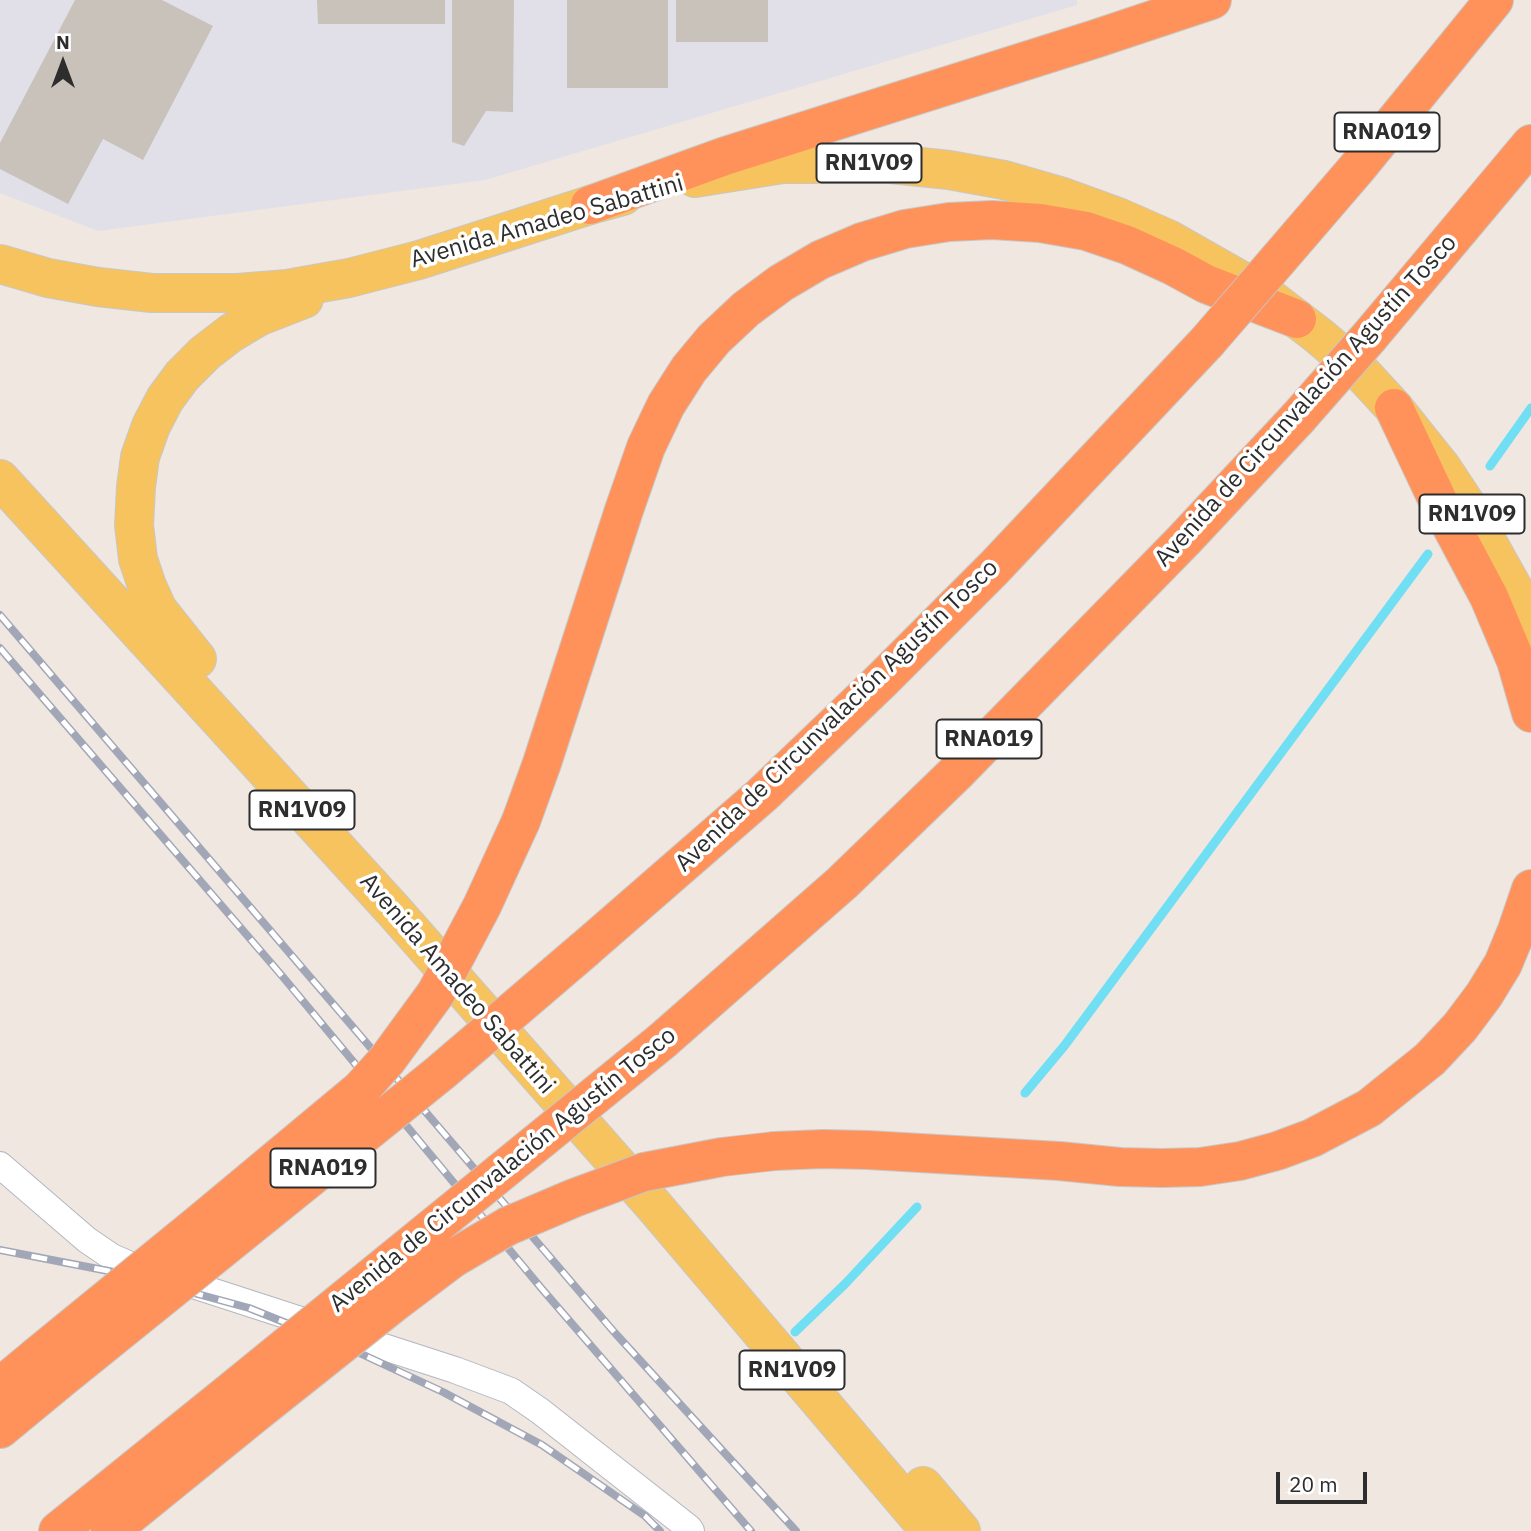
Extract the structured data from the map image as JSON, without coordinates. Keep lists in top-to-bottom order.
{
  "streets": {
    "highway": ["RNA019", "Avenida de Circunvalación Agustín Tosco"],
    "main road": ["RN1V09", "Avenida Amadeo Sabattini"]
  },
  "scale_bar": "20 m",
  "north": "top"
}
